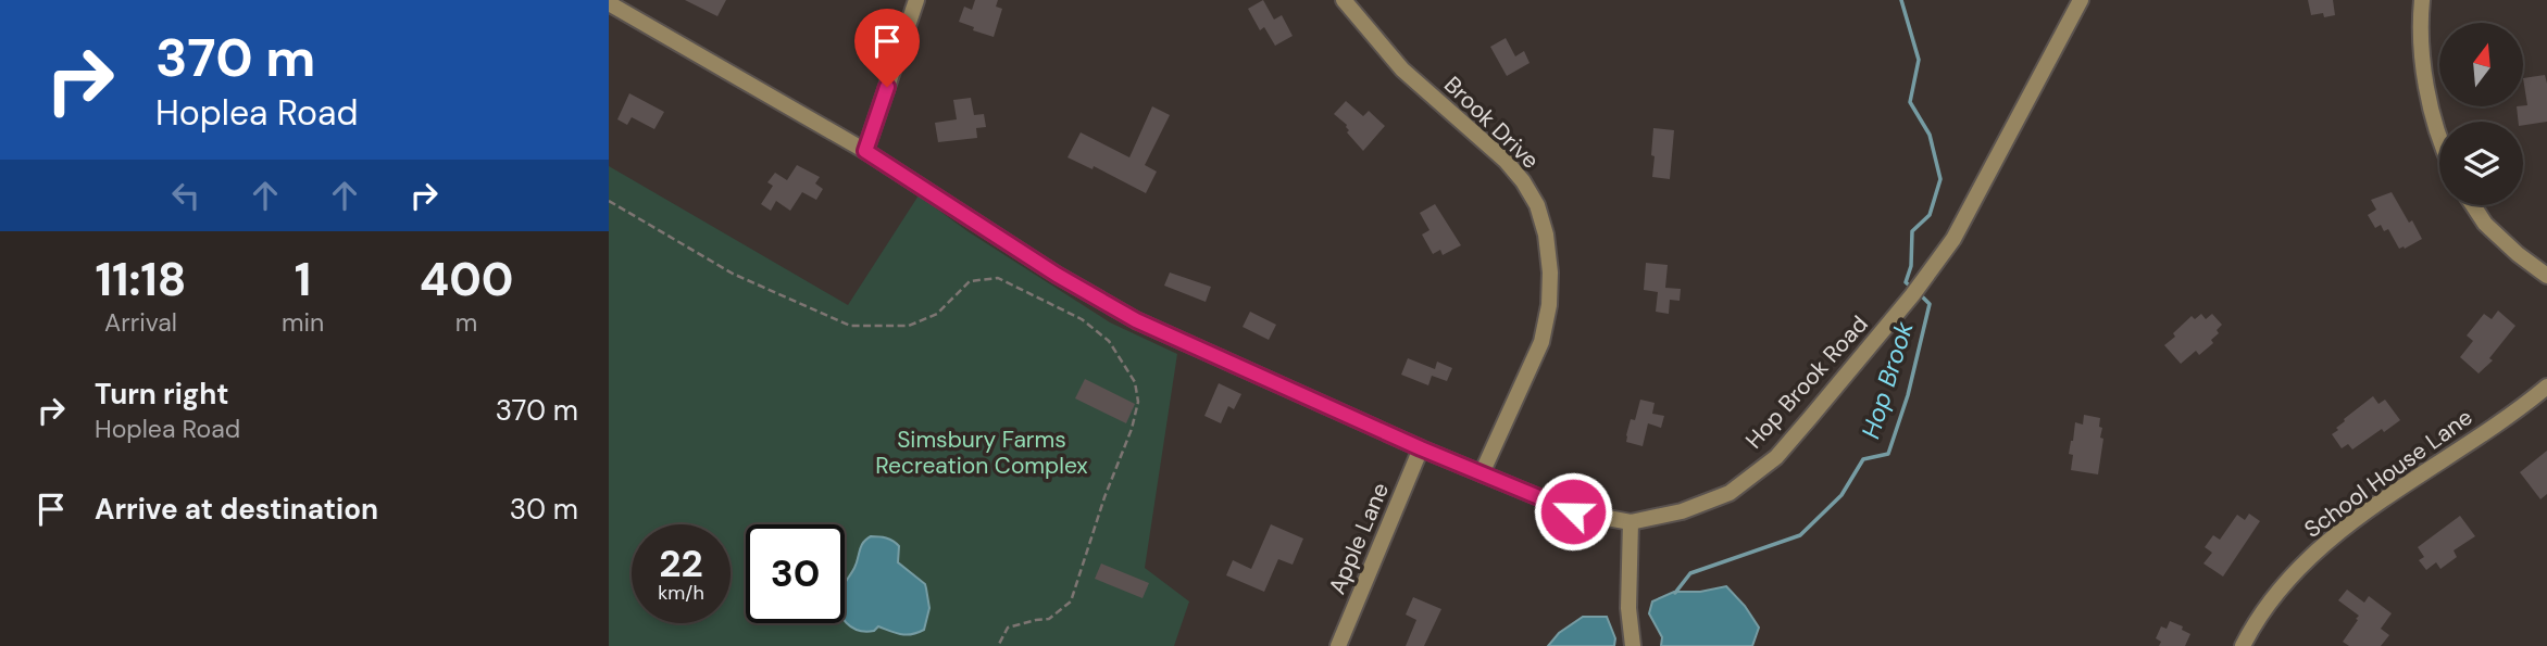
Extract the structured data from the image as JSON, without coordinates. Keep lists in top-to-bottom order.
{
  "streets": {
    "street": [
      "Brook Drive",
      "Hop Brook Road",
      "School House Lane",
      "Apple Lane"
    ]
  },
  "crossings": [
    ["Brook Drive", "Hop Brook Road"],
    ["Hop Brook Road", "Apple Lane"]
  ],
  "water": ["Hop Brook"],
  "parks": ["Simsbury Farms Recreation Complex"],
  "north": "top",
  "page": {
    "turn": ["370 m", "Hoplea Road"],
    "eta": [
      "11:18",
      "Arrival",
      "1",
      "min",
      "400",
      "m"
    ],
    "list": [
      {
        "name": "Turn right",
        "note": "Hoplea Road",
        "value": "370 m"
      },
      {
        "name": "Arrive at destination",
        "value": "30 m"
      }
    ],
    "speed": "22 km/h",
    "limit": "30"
  }
}
